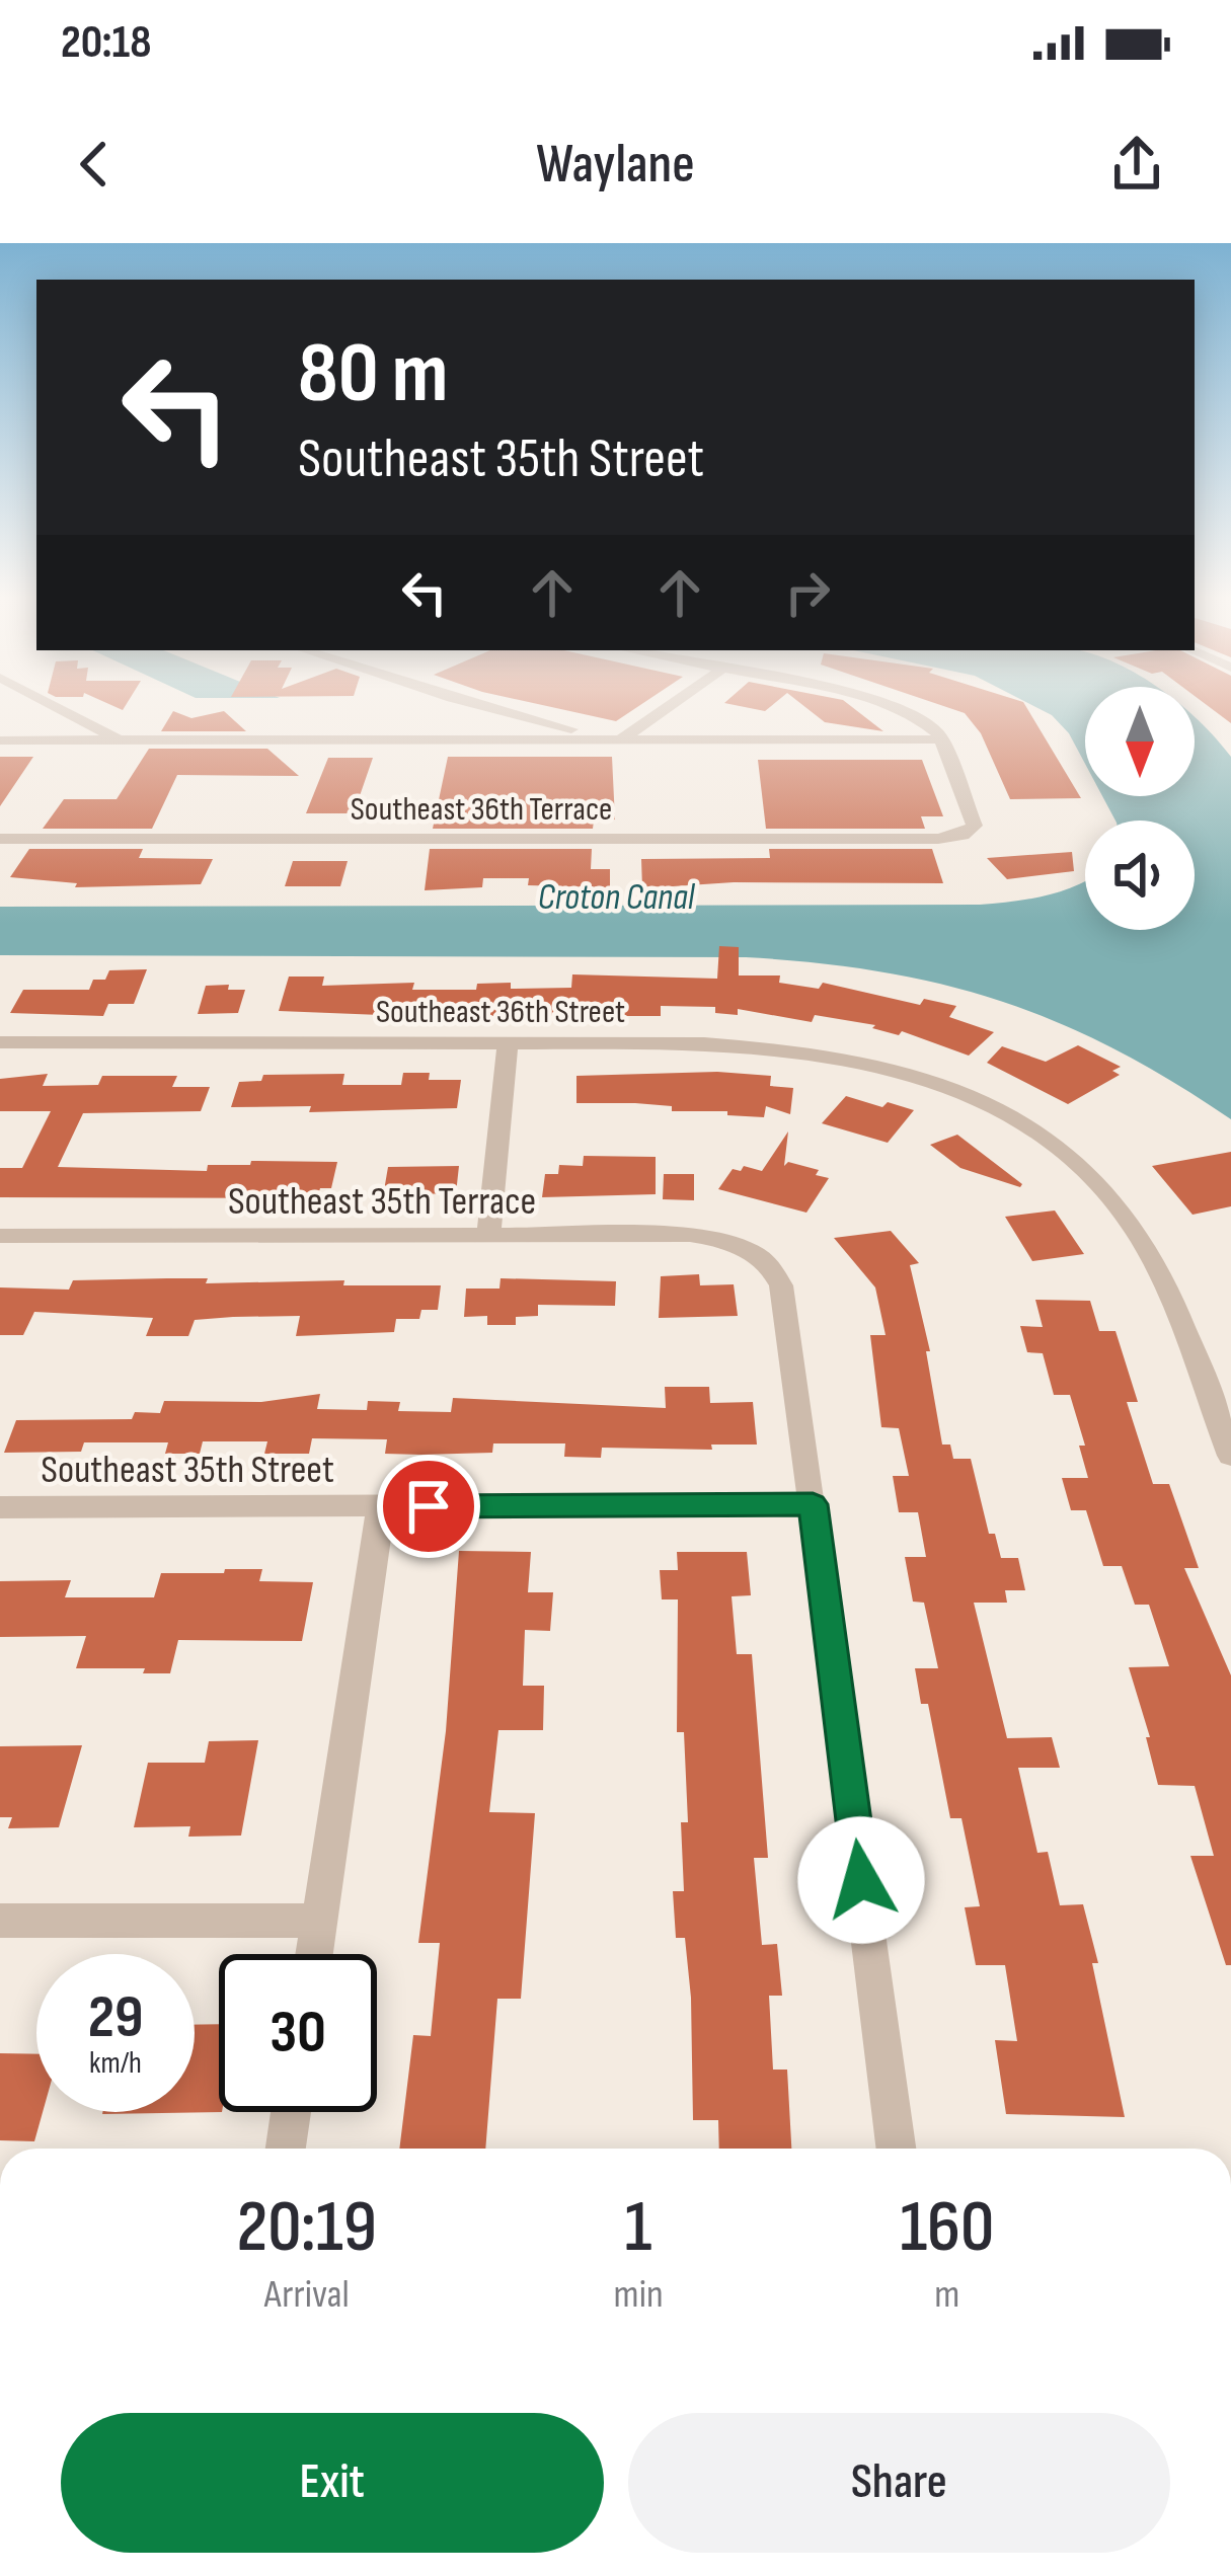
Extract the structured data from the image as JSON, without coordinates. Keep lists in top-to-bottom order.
{
  "streets": {
    "street": [
      "Southeast 36th Terrace",
      "Southeast 36th Street",
      "Southeast 35th Terrace",
      "Southeast 35th Street"
    ]
  },
  "crossings": [
    ["Southeast 35th Terrace", "Southeast 35th Street"]
  ],
  "water": ["Croton Canal"],
  "north": "bottom",
  "page": {
    "status": "20:18",
    "header": "Waylane",
    "turn": ["80 m", "Southeast 35th Street"],
    "speed": "29 km/h",
    "limit": "30",
    "eta": [
      "20:19",
      "Arrival",
      "1",
      "min",
      "160",
      "m"
    ],
    "buttons": ["Exit", "Share"]
  }
}
